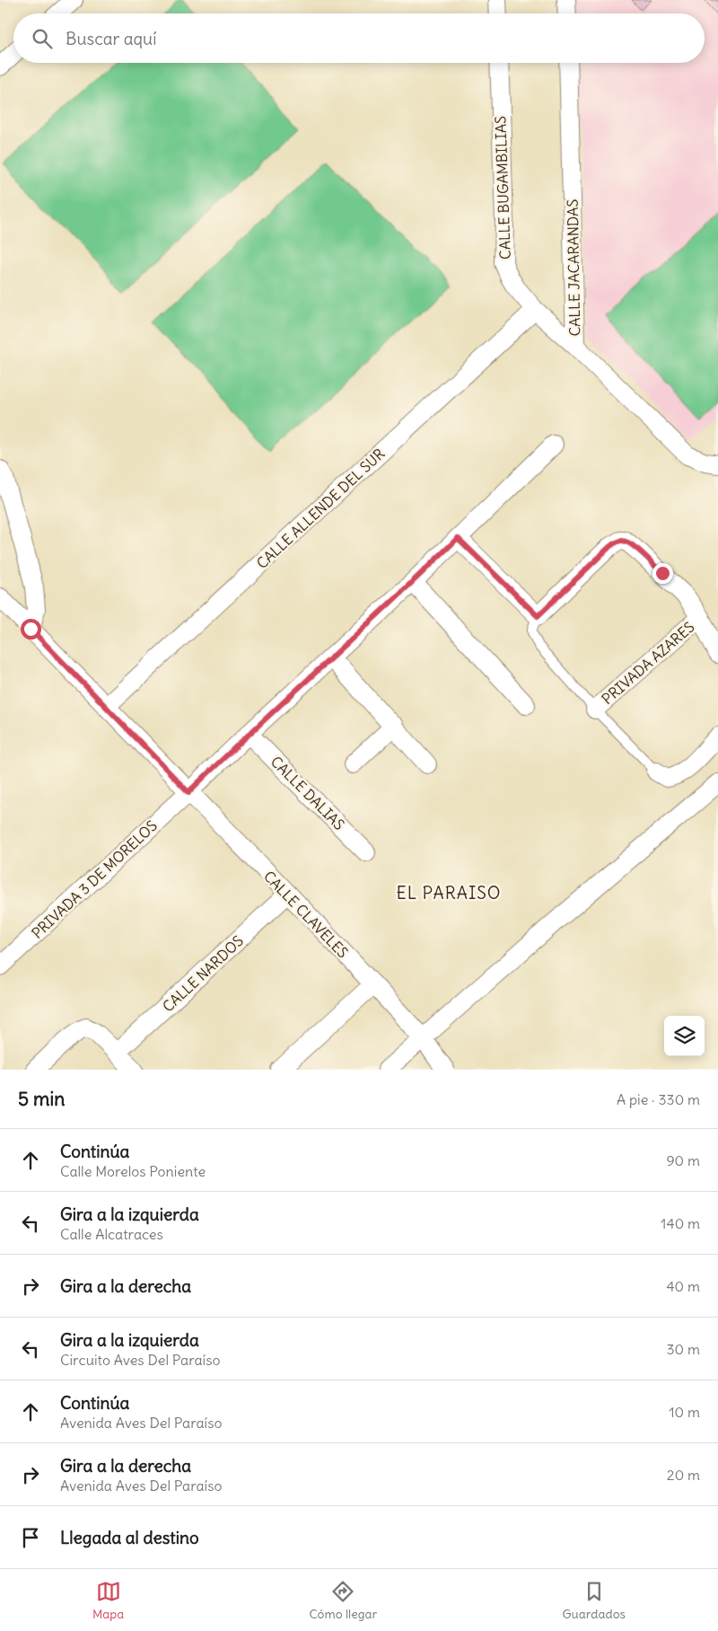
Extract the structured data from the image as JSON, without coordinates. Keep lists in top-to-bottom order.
{
  "streets": {
    "street": [
      "CALLE BUGAMBILIAS",
      "CALLE JACARANDAS",
      "CALLE ALLENDE DEL SUR",
      "PRIVADA AZARES",
      "CALLE DALIAS",
      "PRIVADA 3 DE MORELOS",
      "CALLE CLAVELES",
      "CALLE NARDOS"
    ]
  },
  "crossings": [
    ["CALLE BUGAMBILIAS", "CALLE JACARANDAS"],
    ["CALLE BUGAMBILIAS", "CALLE ALLENDE DEL SUR"],
    ["CALLE ALLENDE DEL SUR", "CALLE CLAVELES"],
    ["CALLE DALIAS", "PRIVADA 3 DE MORELOS"],
    ["PRIVADA 3 DE MORELOS", "CALLE CLAVELES"],
    ["CALLE CLAVELES", "CALLE NARDOS"]
  ],
  "districts": ["EL PARAISO"],
  "page": {
    "search": "Buscar aquí",
    "heading": ["5 min", "A pie · 330 m"],
    "list": [
      ["Continúa", "Calle Morelos Poniente", "90 m"],
      ["Gira a la izquierda", "Calle Alcatraces", "140 m"],
      ["Gira a la derecha", "40 m"],
      ["Gira a la izquierda", "Circuito Aves Del Paraíso", "30 m"],
      ["Continúa", "Avenida Aves Del Paraíso", "10 m"],
      ["Gira a la derecha", "Avenida Aves Del Paraíso", "20 m"],
      "Llegada al destino"
    ],
    "nav": ["Mapa", "Cómo llegar", "Guardados"]
  }
}
